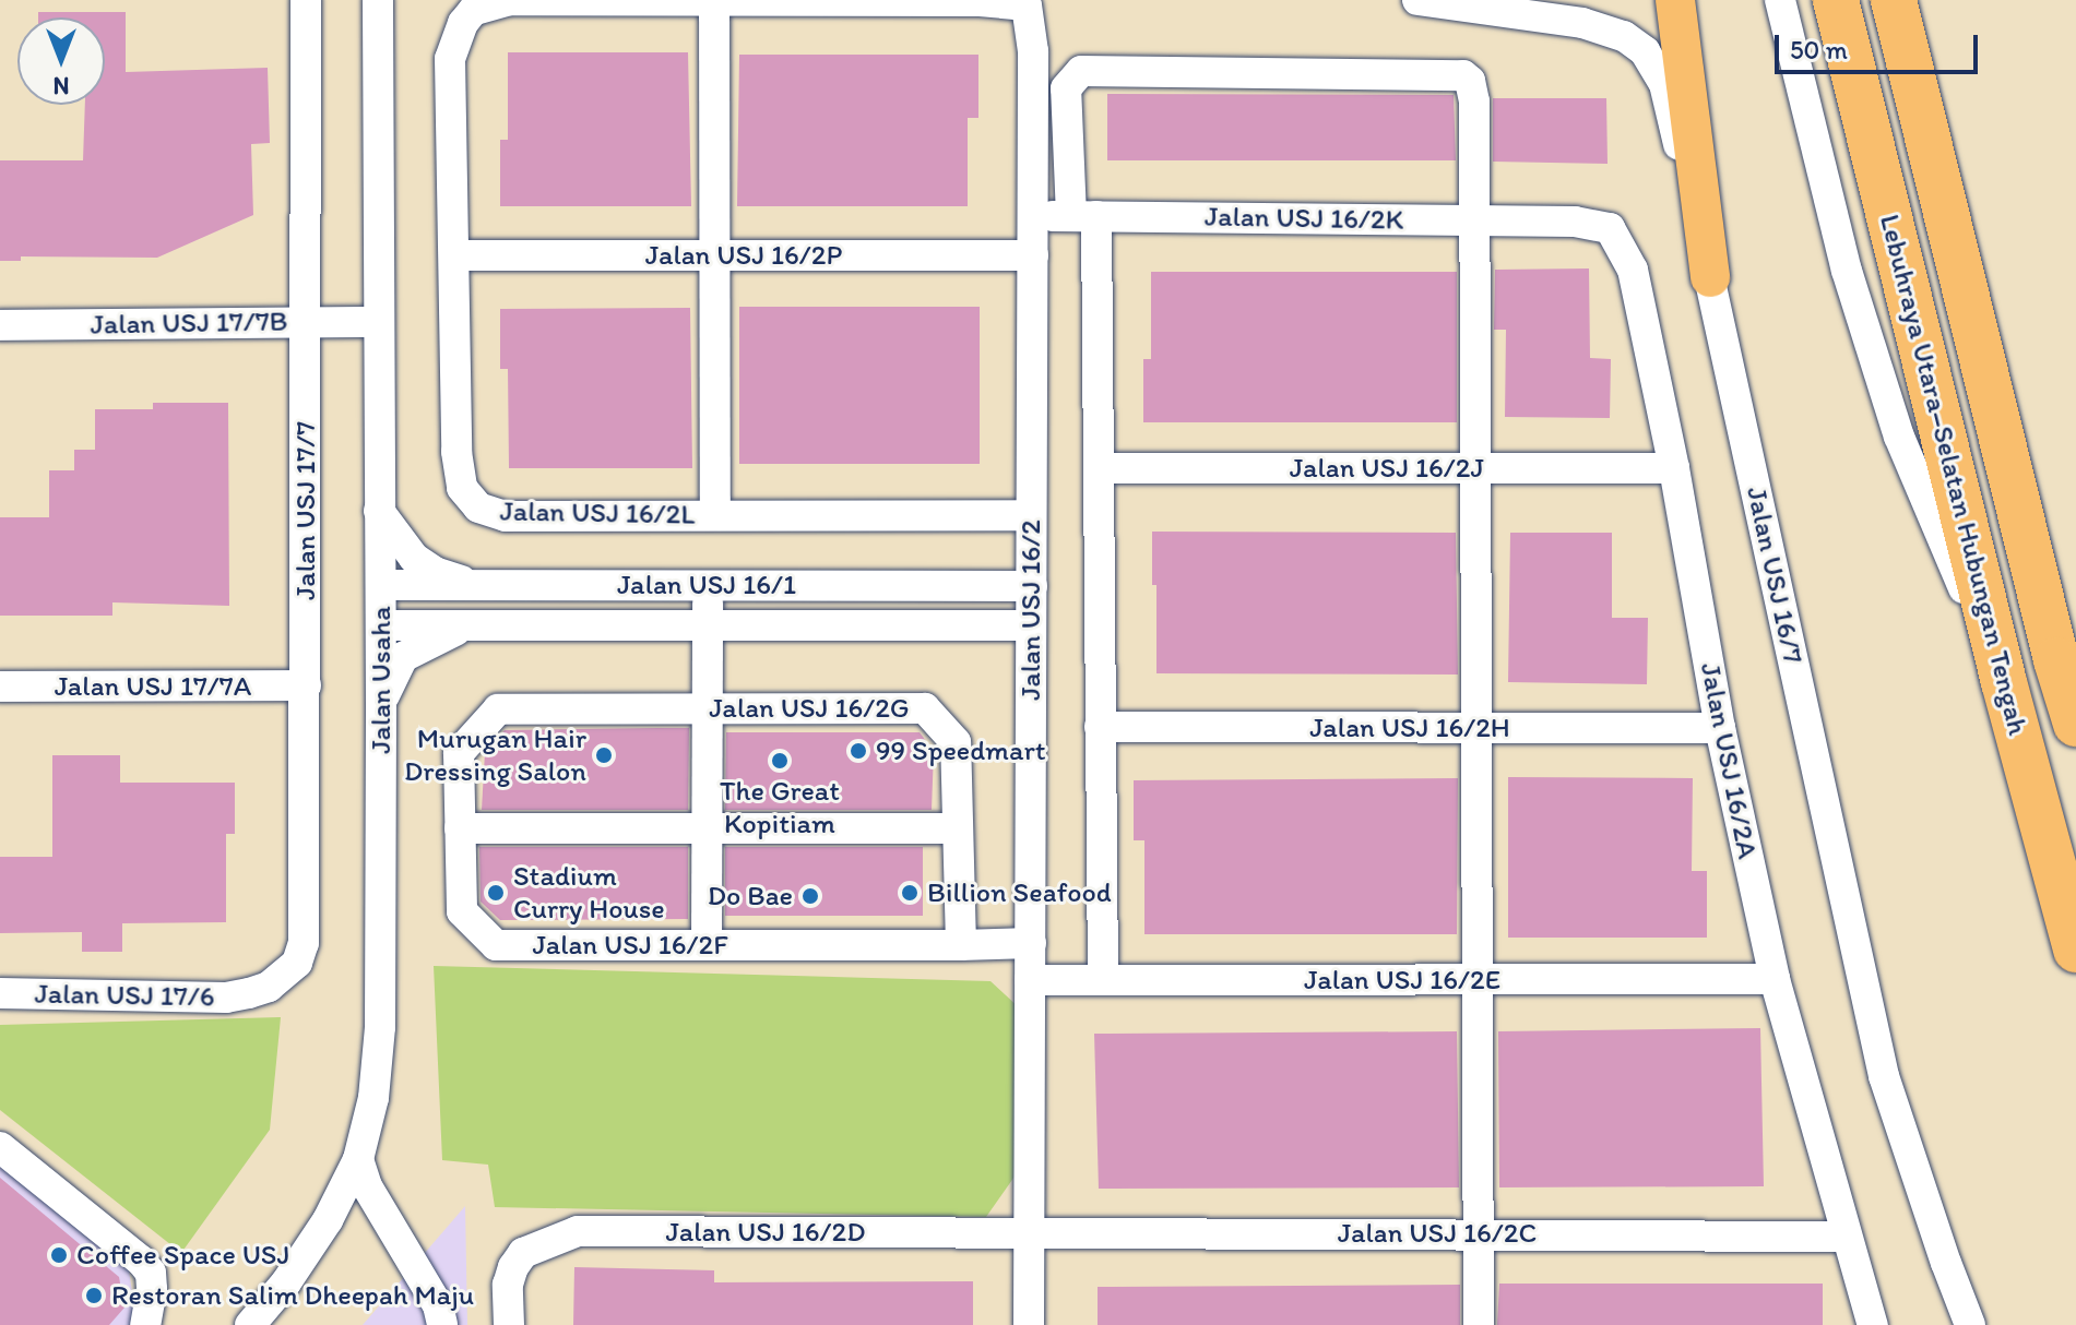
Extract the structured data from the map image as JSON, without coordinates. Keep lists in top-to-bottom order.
{
  "streets": {
    "highway": ["Lebuhraya Utara–Selatan Hubungan Tengah"],
    "street": [
      "Jalan USJ 16/2K",
      "Jalan USJ 16/2P",
      "Jalan USJ 17/7B",
      "Jalan USJ 16/2J",
      "Jalan USJ 17/7",
      "Jalan USJ 16/2L",
      "Jalan USJ 16/7",
      "Jalan USJ 16/1",
      "Jalan USJ 16/2",
      "Jalan Usaha",
      "Jalan USJ 17/7A",
      "Jalan USJ 16/2G",
      "Jalan USJ 16/2H",
      "Jalan USJ 16/2A",
      "Jalan USJ 16/2F",
      "Jalan USJ 16/2E",
      "Jalan USJ 17/6",
      "Jalan USJ 16/2D",
      "Jalan USJ 16/2C"
    ]
  },
  "crossings": [
    ["Jalan USJ 16/2K", "Jalan USJ 16/2"],
    ["Jalan USJ 16/2K", "Jalan USJ 16/2A"],
    ["Jalan USJ 16/2P", "Jalan USJ 16/2L"],
    ["Jalan USJ 16/2P", "Jalan USJ 16/2"],
    ["Jalan USJ 17/7B", "Jalan USJ 17/7"],
    ["Jalan USJ 17/7B", "Jalan Usaha"],
    ["Jalan USJ 16/2J", "Jalan USJ 16/2A"],
    ["Jalan USJ 17/7", "Jalan USJ 17/7A"],
    ["Jalan USJ 17/7", "Jalan USJ 17/6"],
    ["Jalan USJ 16/2L", "Jalan USJ 16/2"],
    ["Jalan USJ 16/1", "Jalan USJ 16/2"],
    ["Jalan USJ 16/1", "Jalan Usaha"],
    ["Jalan USJ 16/2", "Jalan USJ 16/2F"],
    ["Jalan USJ 16/2", "Jalan USJ 16/2E"],
    ["Jalan USJ 16/2", "Jalan USJ 16/2D"],
    ["Jalan USJ 16/2", "Jalan USJ 16/2C"],
    ["Jalan USJ 16/2G", "Jalan USJ 16/2F"],
    ["Jalan USJ 16/2H", "Jalan USJ 16/2A"],
    ["Jalan USJ 16/2A", "Jalan USJ 16/2E"],
    ["Jalan USJ 16/2A", "Jalan USJ 16/2C"],
    ["Jalan USJ 16/2D", "Jalan USJ 16/2C"]
  ],
  "places": [
    "99 Speedmart",
    "Murugan Hair Dressing Salon",
    "The Great Kopitiam",
    "Stadium Curry House",
    "Billion Seafood",
    "Do Bae",
    "Coffee Space USJ",
    "Restoran Salim Dheepah Maju"
  ],
  "scale_bar": "50 m",
  "north": "bottom"
}
